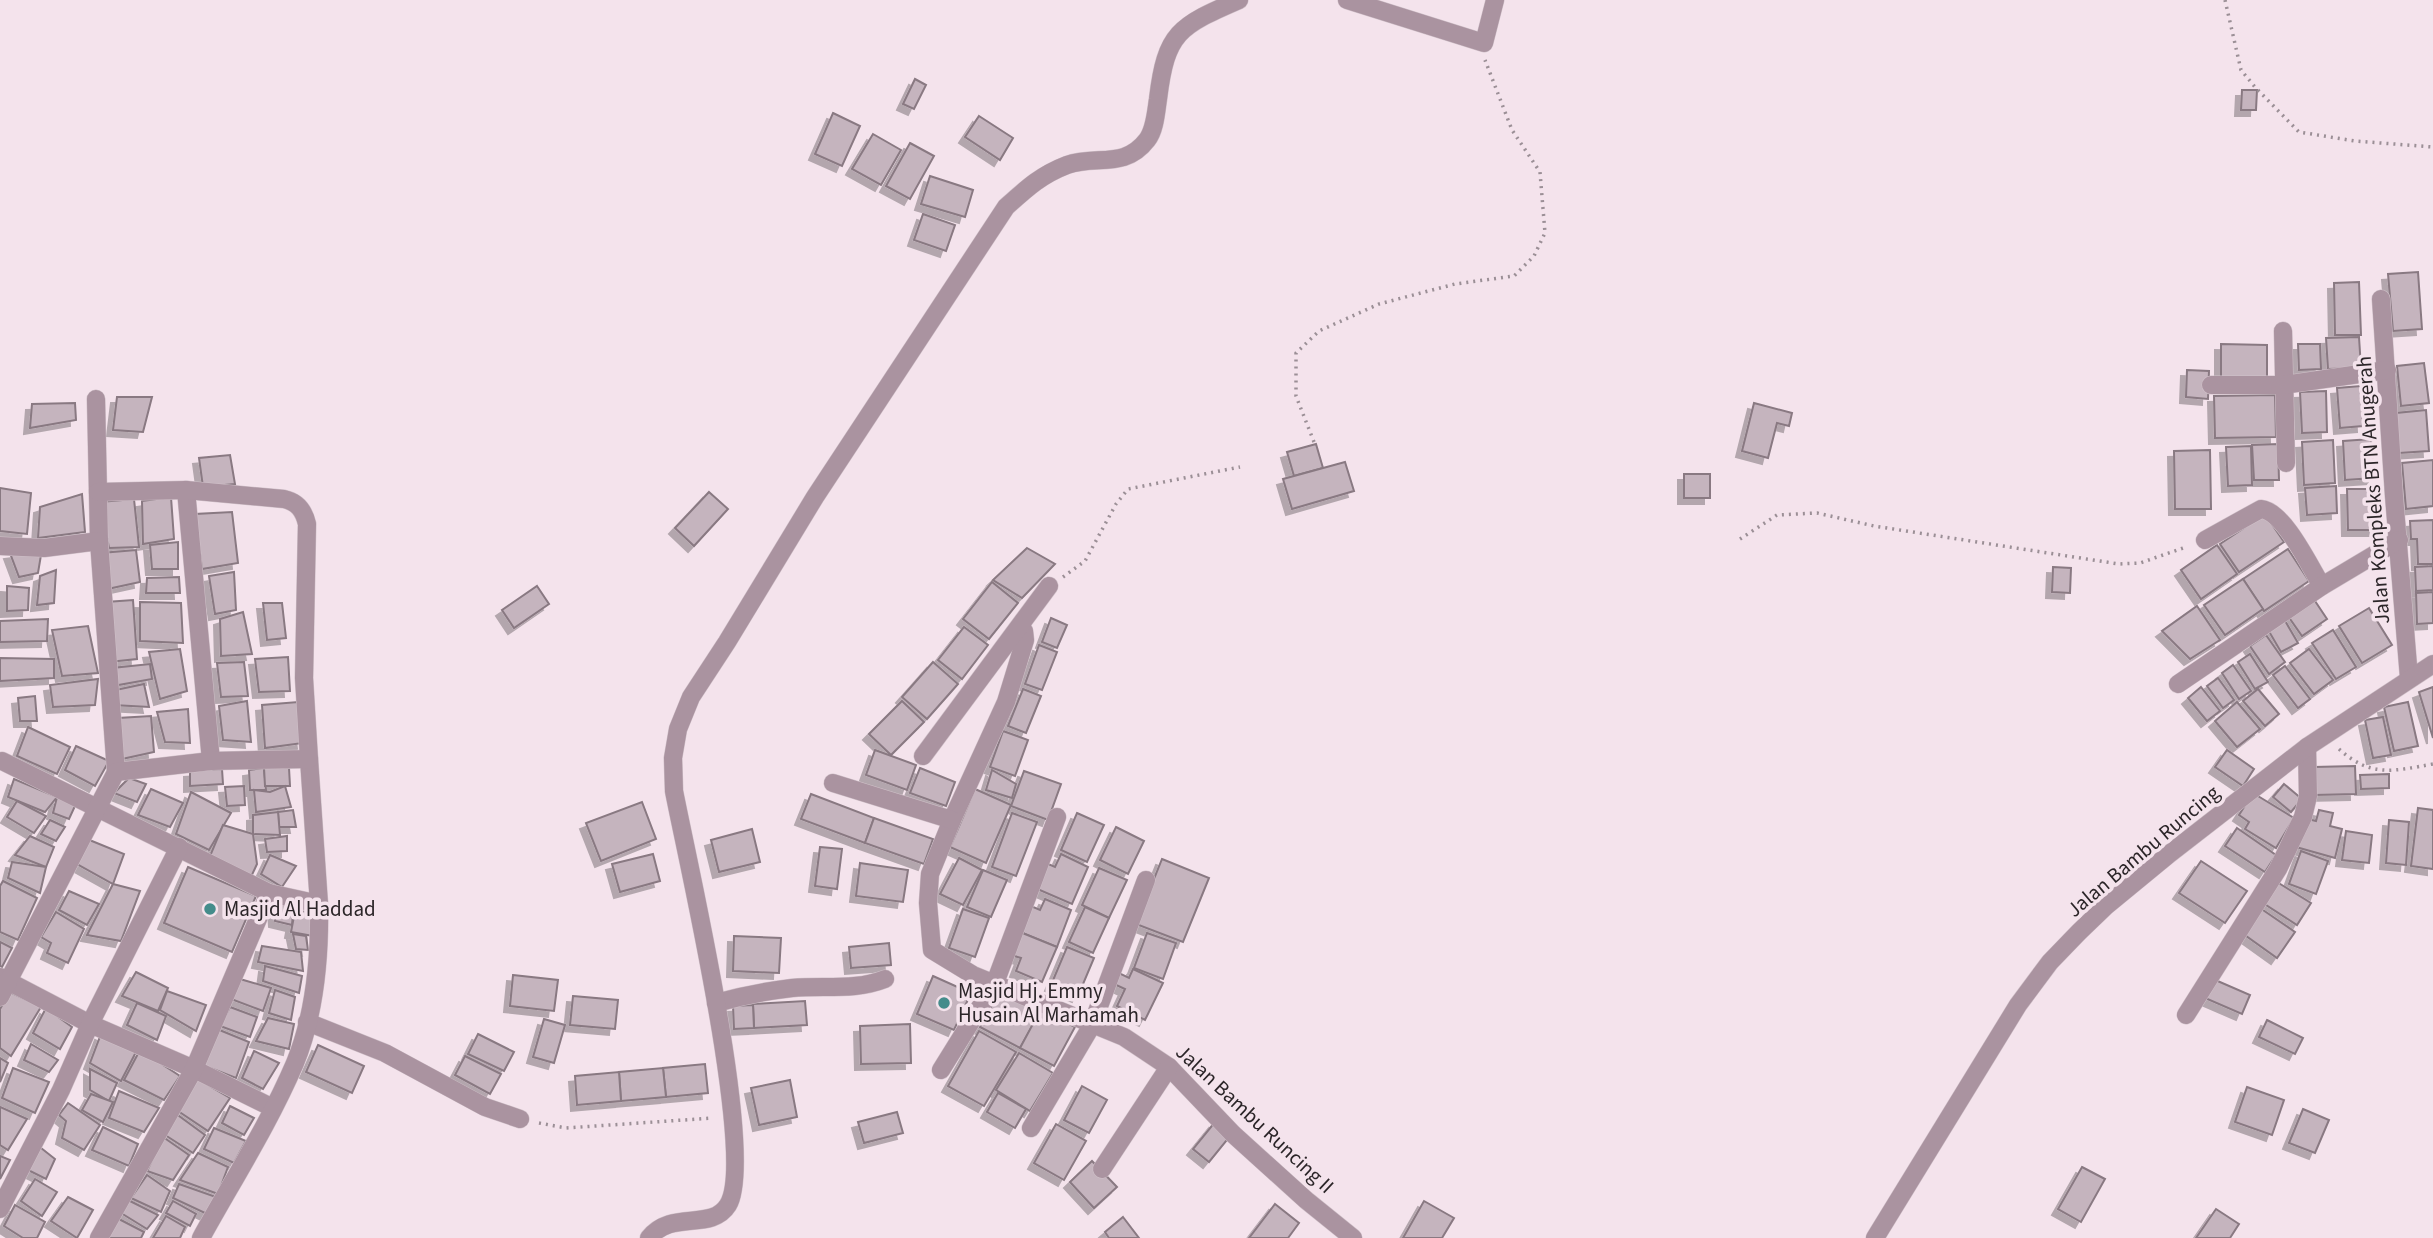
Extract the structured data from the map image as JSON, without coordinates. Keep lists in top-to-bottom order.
{
  "streets": {
    "street": ["Jalan Kompleks BTN Anugerah", "Jalan Bambu Runcing", "Jalan Bambu Runcing II"]
  },
  "crossings": [
    ["Jalan Kompleks BTN Anugerah", "Jalan Bambu Runcing"]
  ],
  "places": ["Masjid Al Haddad", "Masjid Hj. Emmy Husain Al Marhamah"]
}
